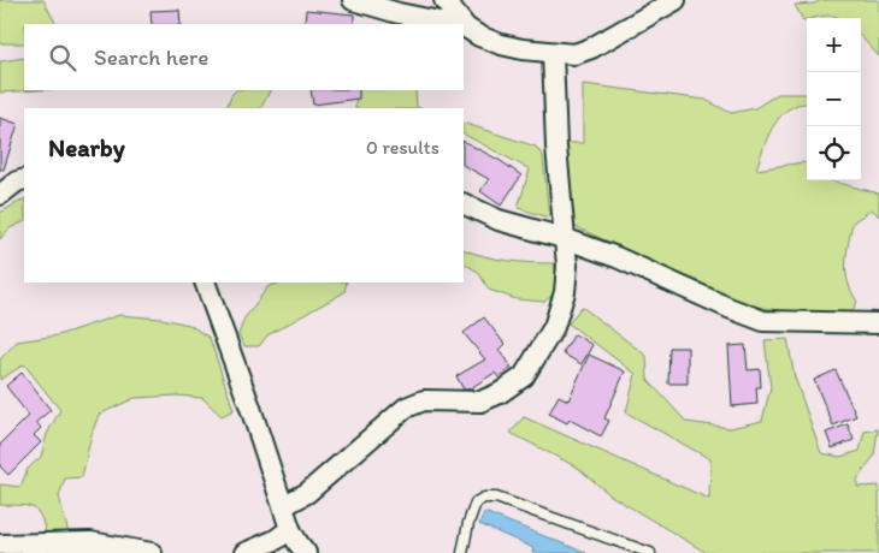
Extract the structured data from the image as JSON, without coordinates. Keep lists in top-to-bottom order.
{
  "page": {
    "map_buttons": ["+", "−"],
    "search": "Search here",
    "heading": ["Nearby", "0 results"]
  }
}
